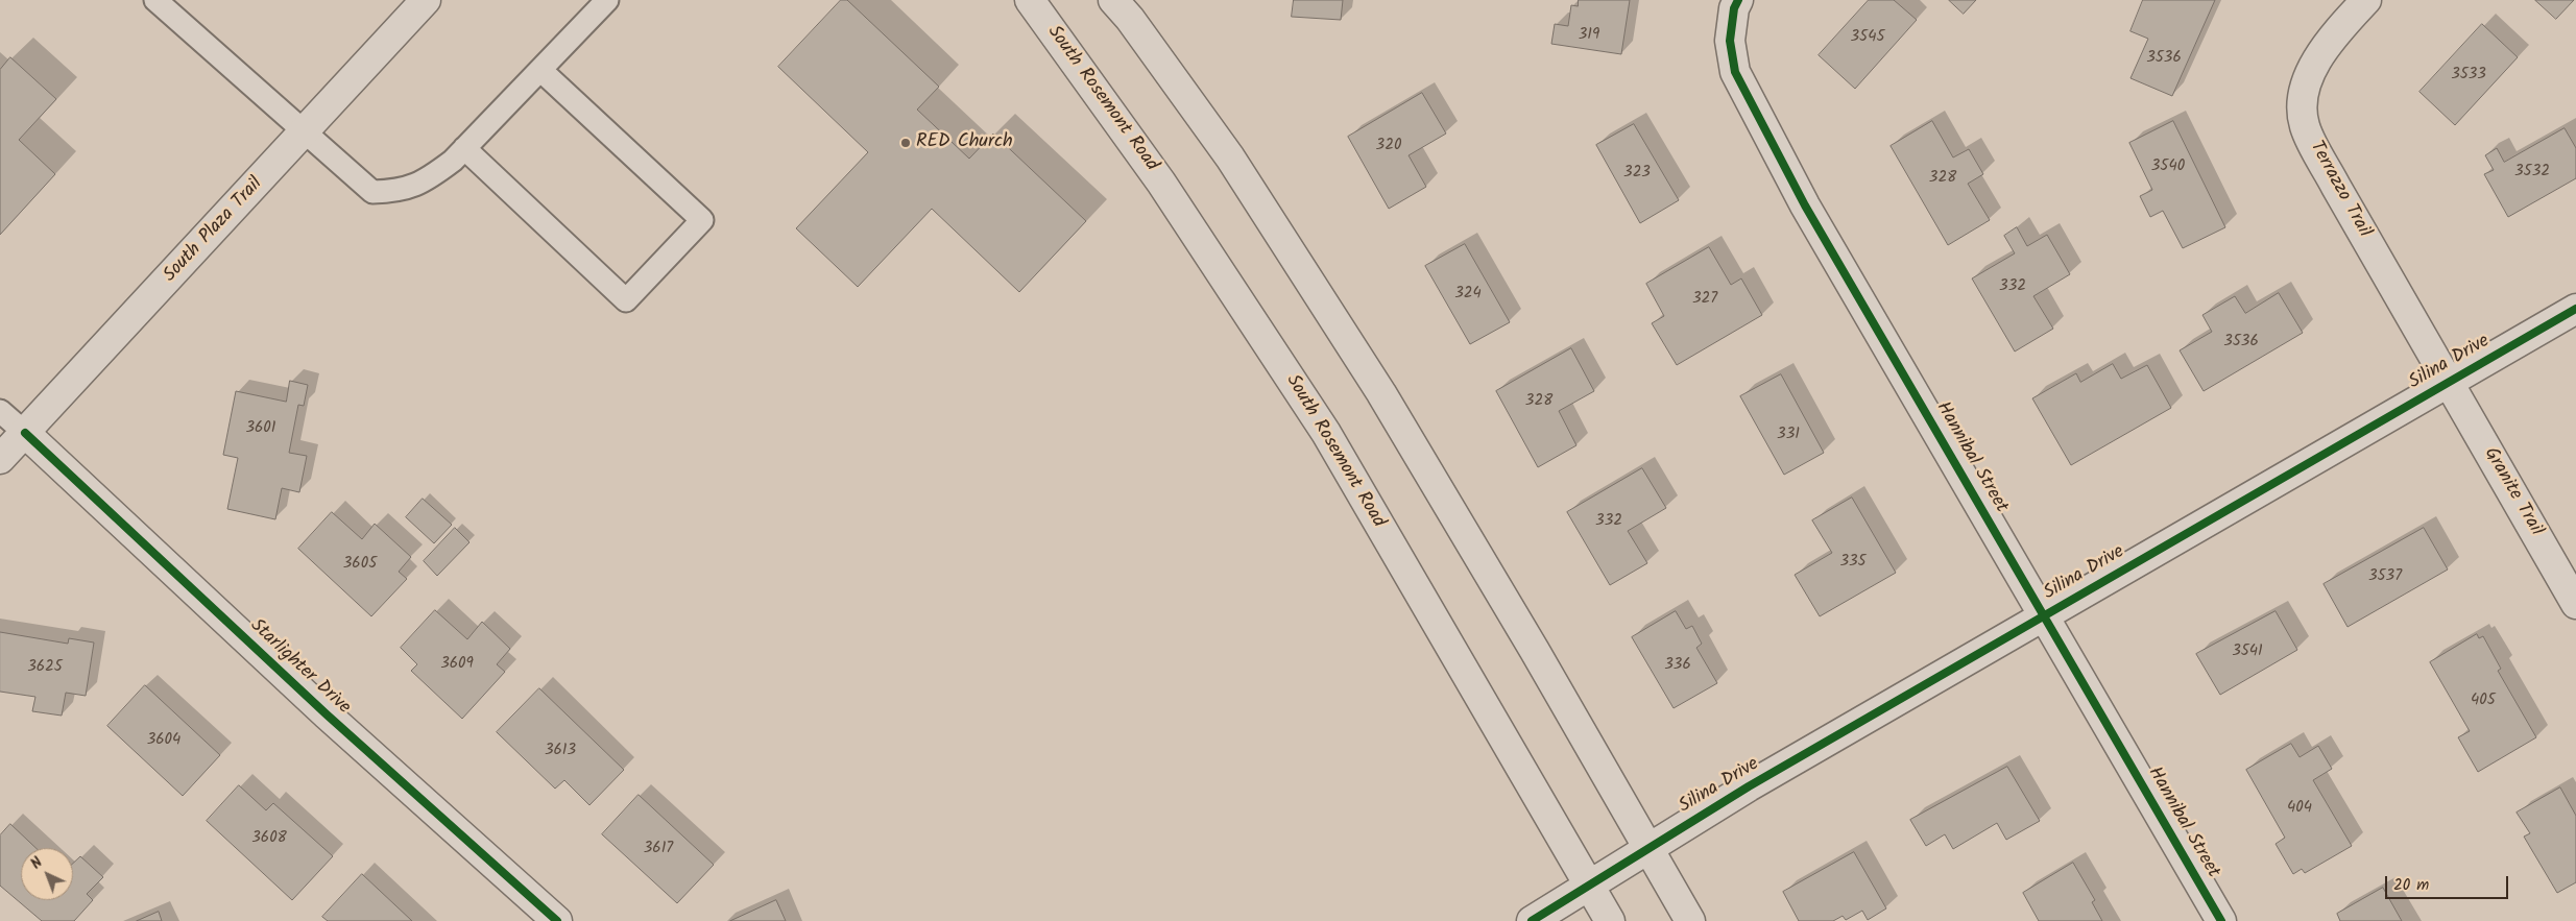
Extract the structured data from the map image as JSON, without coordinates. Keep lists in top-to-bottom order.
{
  "streets": {
    "street": [
      "South Rosemont Road",
      "Terrazzo Trail",
      "South Plaza Trail",
      "Silina Drive",
      "Hannibal Street",
      "Granite Trail",
      "Starlighter Drive"
    ]
  },
  "crossings": [
    ["South Rosemont Road", "Silina Drive"],
    ["Terrazzo Trail", "Silina Drive"],
    ["Terrazzo Trail", "Granite Trail"],
    ["South Plaza Trail", "Starlighter Drive"],
    ["Silina Drive", "Hannibal Street"],
    ["Silina Drive", "Granite Trail"]
  ],
  "places": ["RED Church"],
  "house_numbers": [
    "319",
    "3545",
    "3536",
    "3533",
    "320",
    "3540",
    "3532",
    "323",
    "328",
    "332",
    "324",
    "327",
    "3536",
    "328",
    "3601",
    "331",
    "332",
    "335",
    "3605",
    "3537",
    "3541",
    "3609",
    "336",
    "3625",
    "405",
    "3604",
    "3613",
    "404",
    "3608",
    "3617"
  ],
  "scale_bar": "20 m",
  "north": "top left"
}
